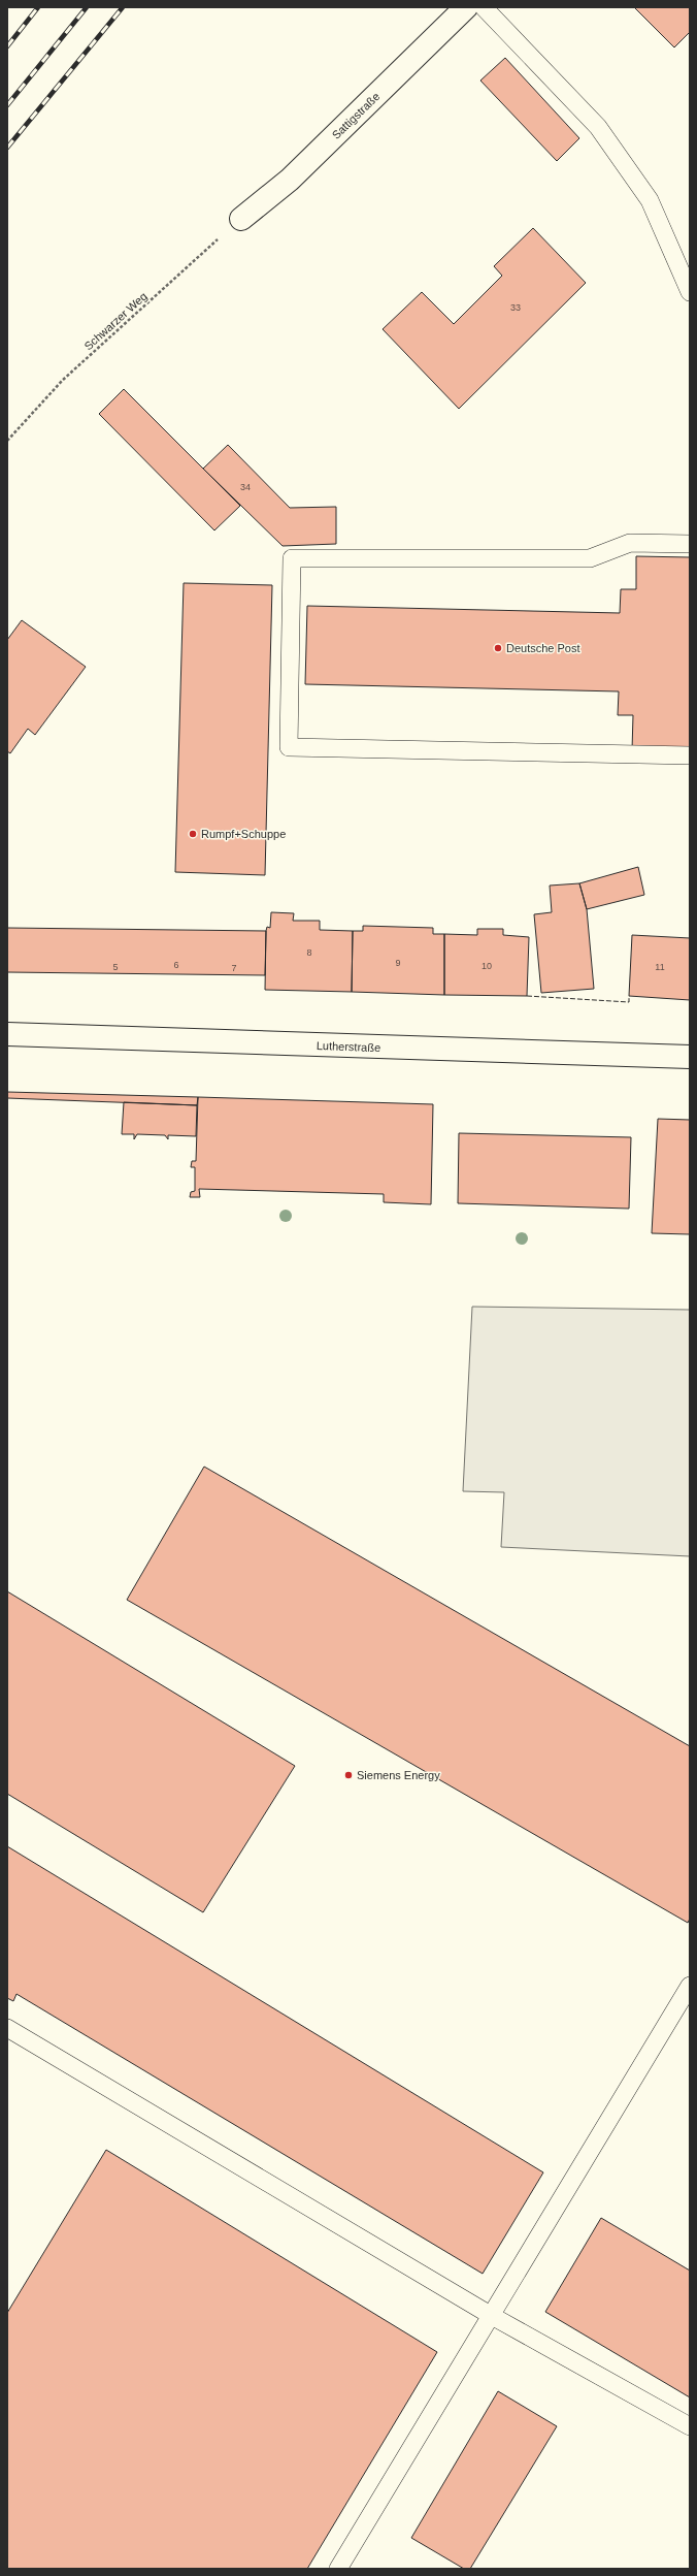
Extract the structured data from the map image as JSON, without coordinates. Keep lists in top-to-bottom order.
{
  "streets": {
    "street": ["Sattigstraße", "Lutherstraße"],
    "path": ["Schwarzer Weg"]
  },
  "crossings": [
    ["Sattigstraße", "Schwarzer Weg"]
  ],
  "places": ["Deutsche Post", "Rumpf+Schuppe", "Siemens Energy"],
  "house_numbers": [
    "33",
    "34",
    "8",
    "9",
    "6",
    "10",
    "5",
    "11",
    "7"
  ]
}
